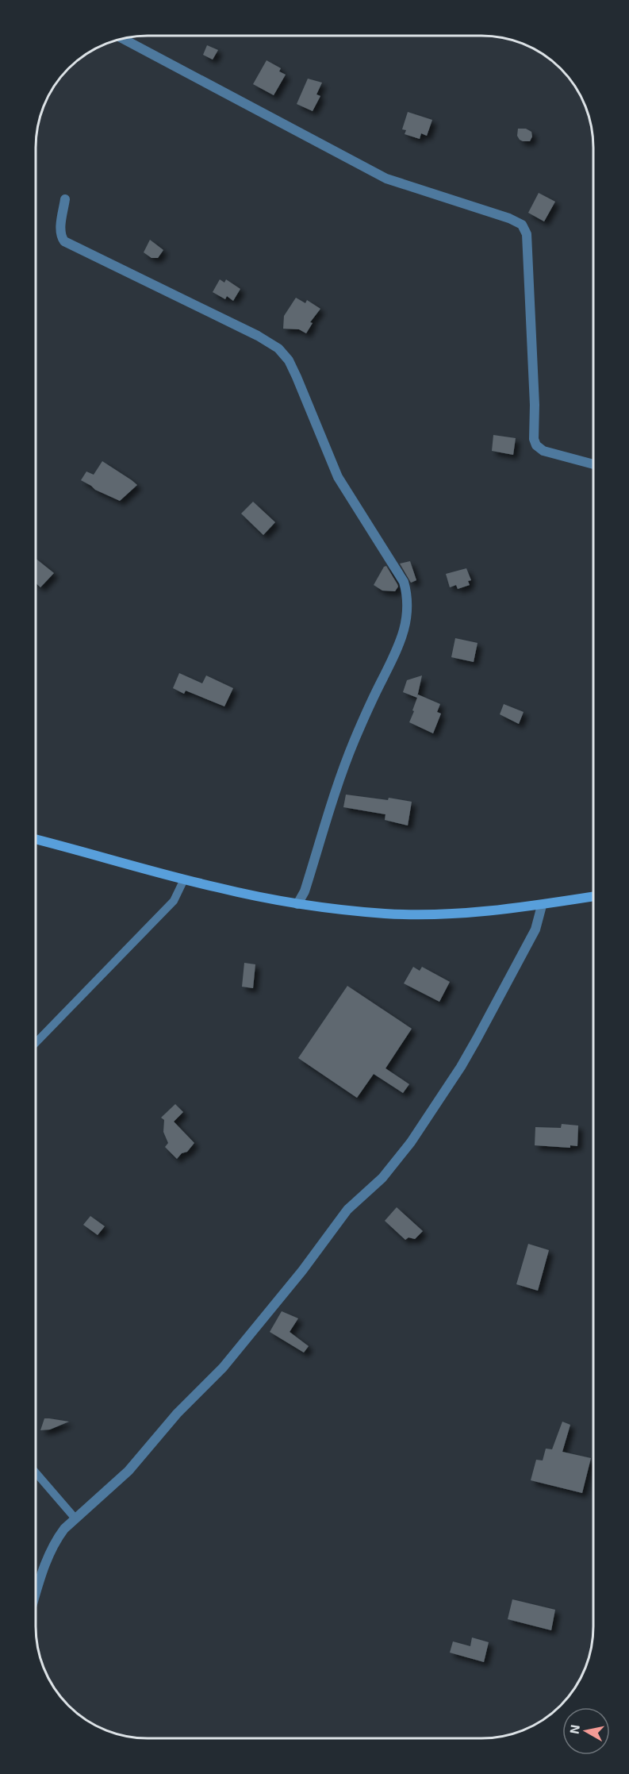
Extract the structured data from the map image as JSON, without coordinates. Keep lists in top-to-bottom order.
{
  "north": "left"
}
